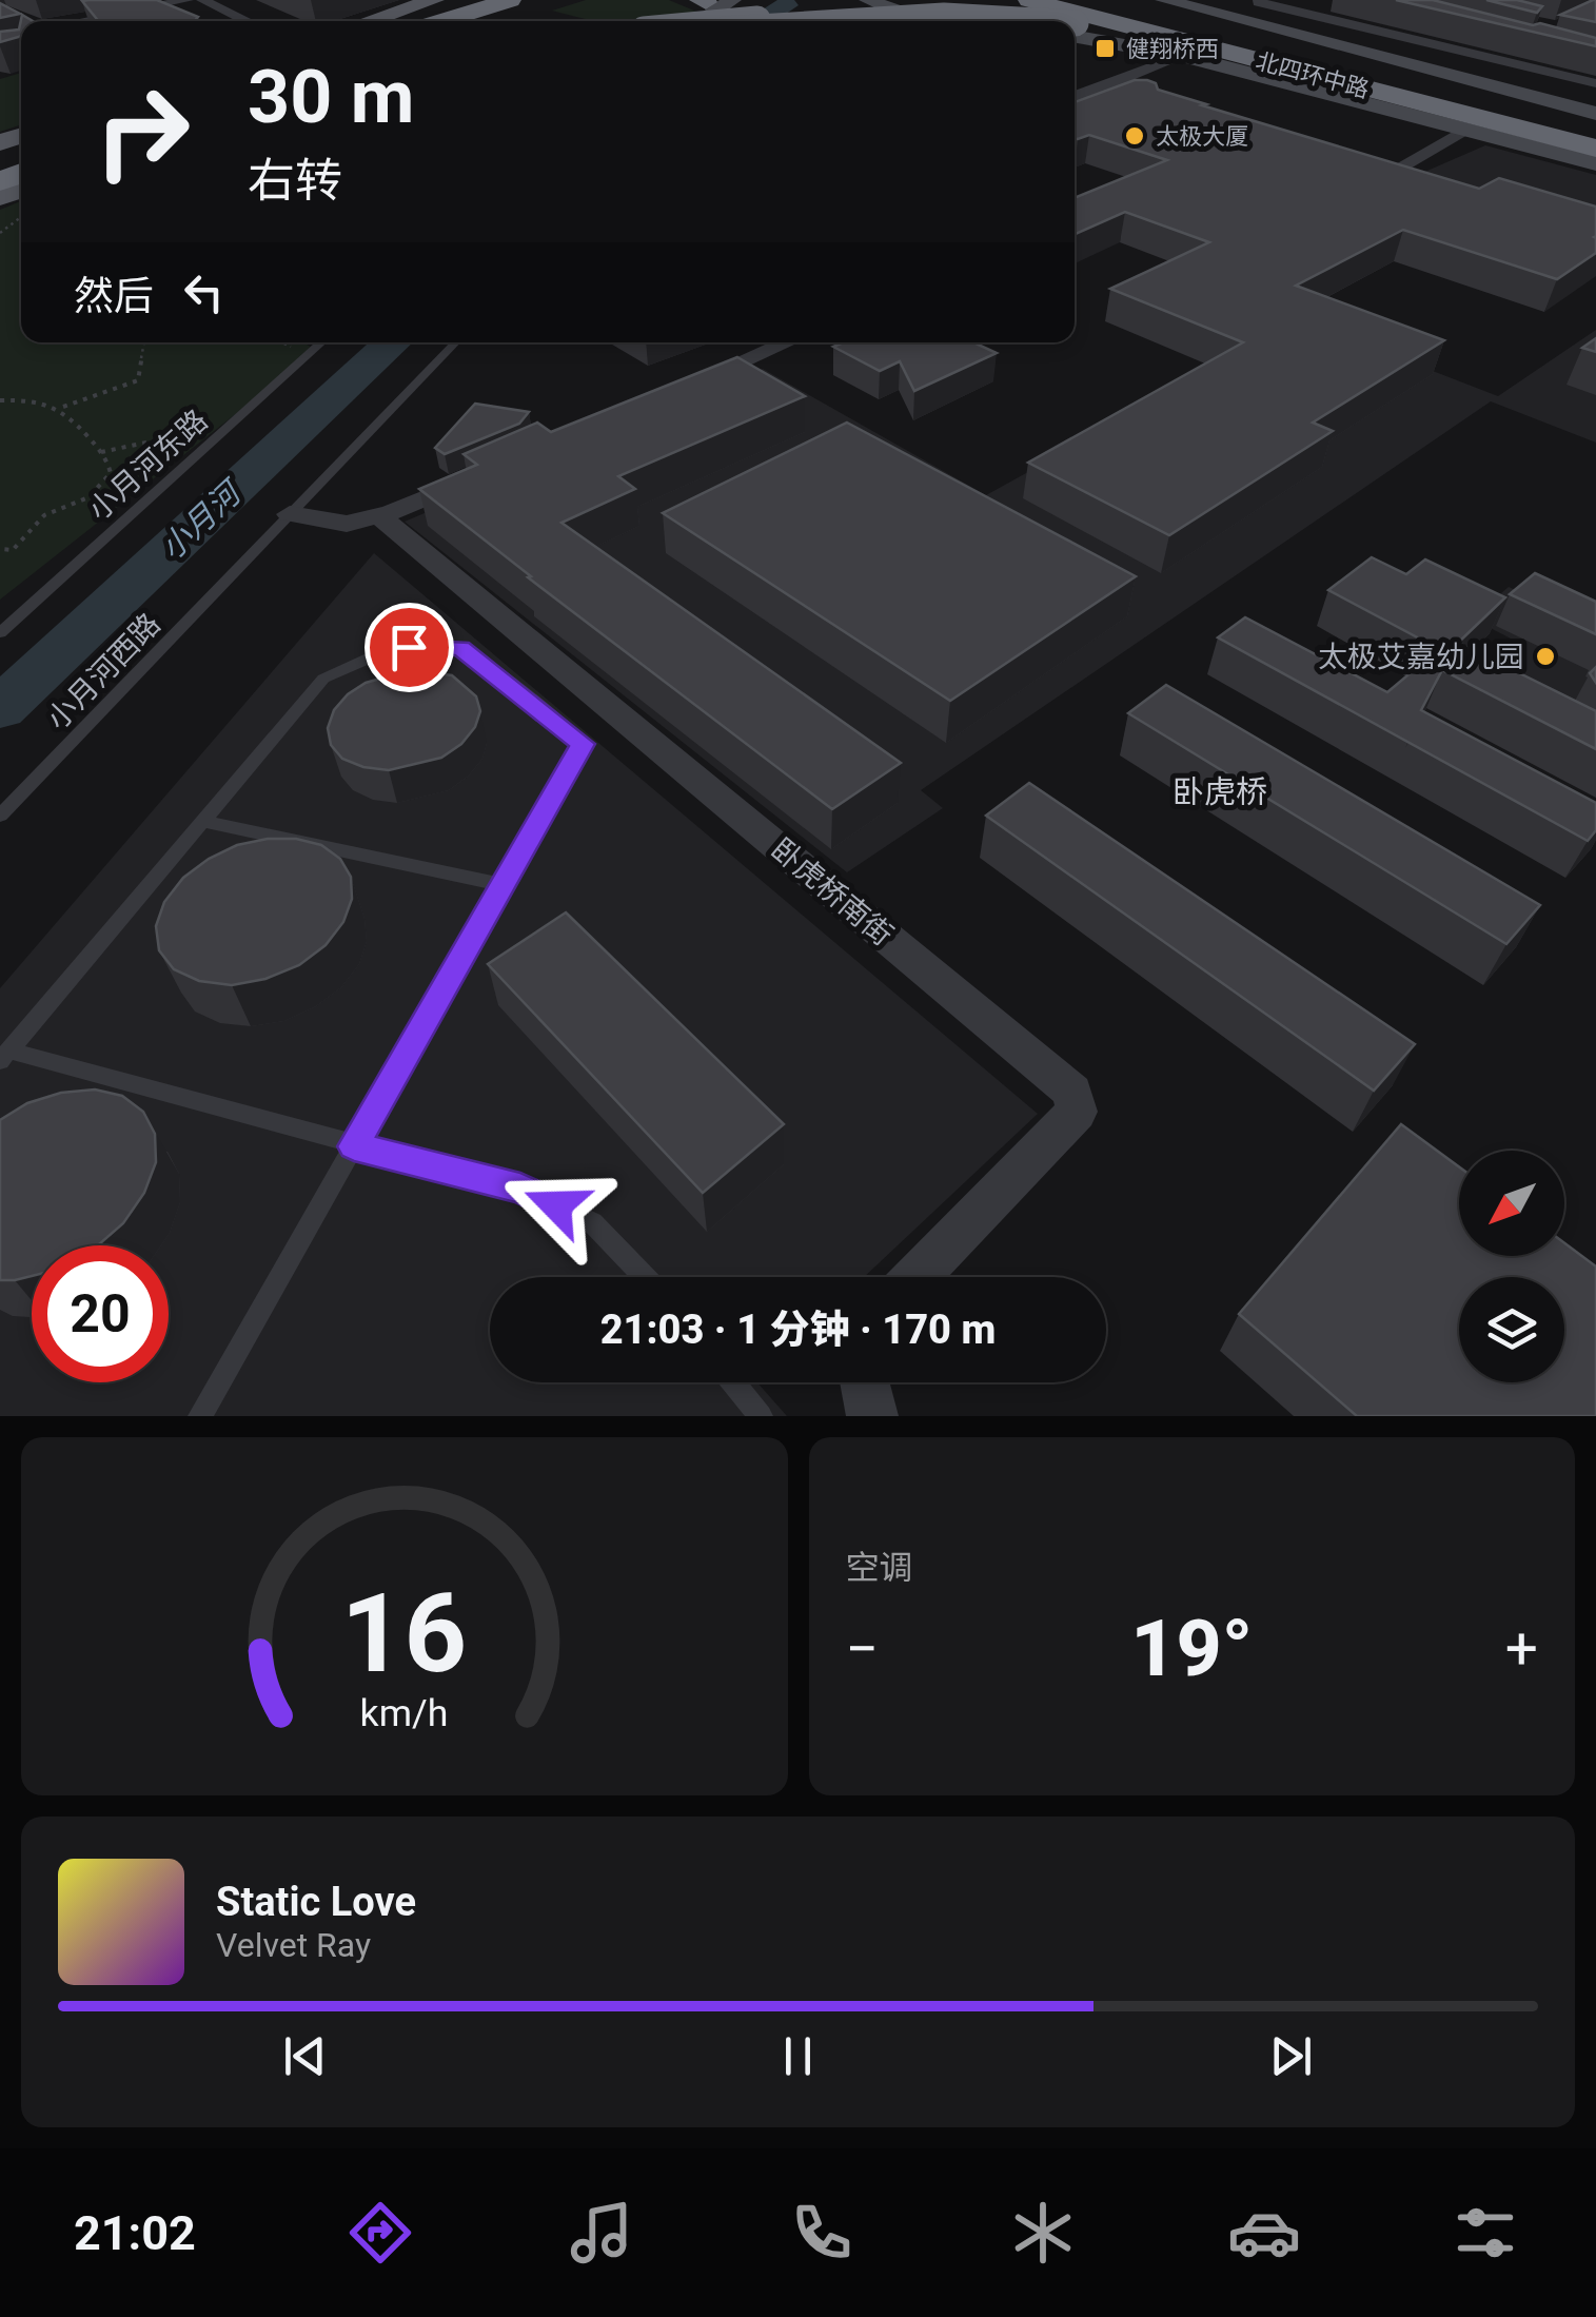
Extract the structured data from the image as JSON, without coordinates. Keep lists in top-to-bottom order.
{
  "streets": {
    "highway": ["北四环中路"],
    "street": ["卧虎桥南街"],
    "lane": ["小月河东路", "小月河西路"]
  },
  "districts": ["卧虎桥"],
  "water": ["小月河"],
  "places": {
    "transit": ["健翔桥西"],
    "other": ["太极大厦", "太极艾嘉幼儿园"]
  },
  "north": "bottom left",
  "page": {
    "turn": ["30 m", "右转"],
    "then": "然后",
    "limit": "20",
    "trip": "21:03 · 1 分钟 · 170 m",
    "tile": "空调",
    "heat": ["−", "19°", "+"],
    "song": ["Static Love", "Velvet Ray"],
    "tabs": "21:02",
    "gauge": ["16", "km/h"]
  }
}
